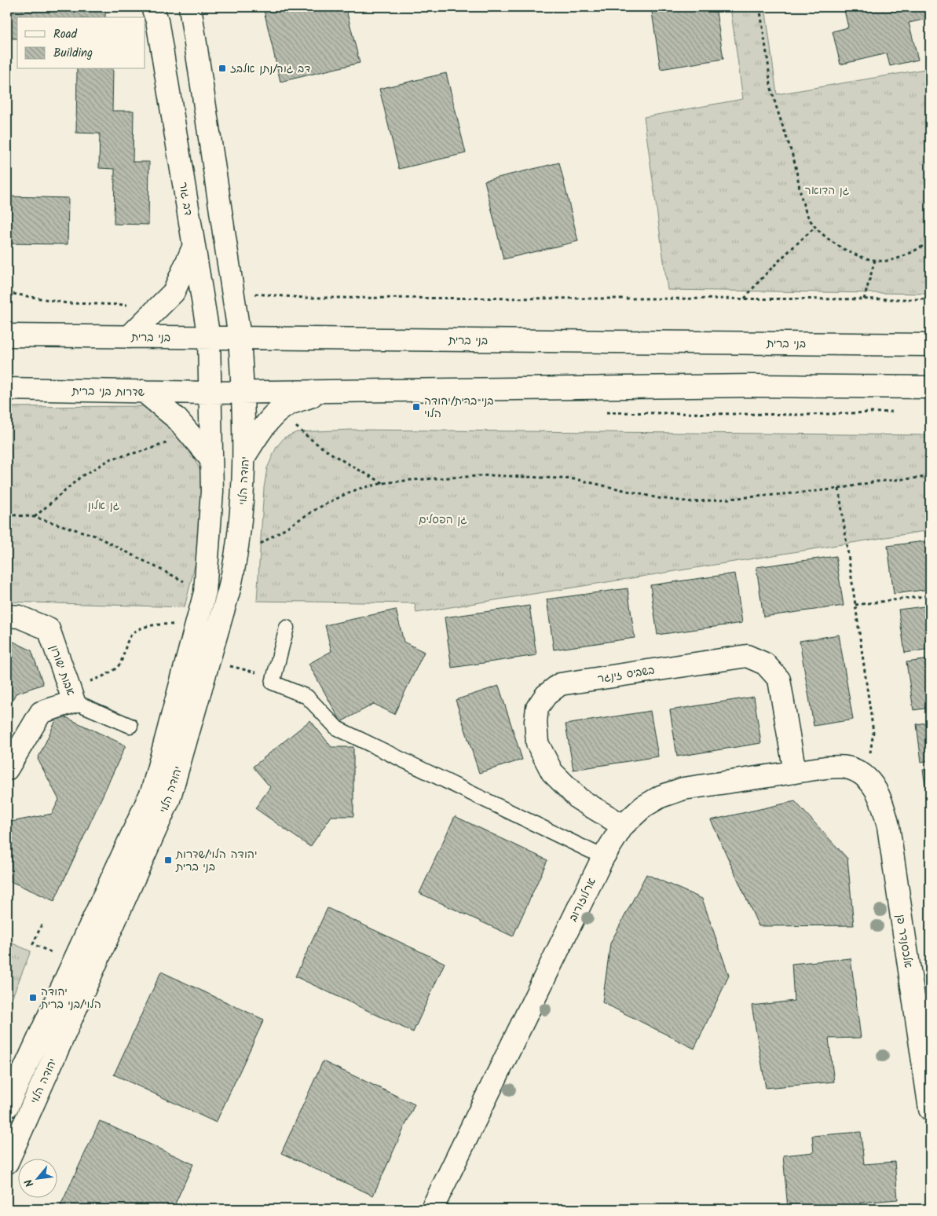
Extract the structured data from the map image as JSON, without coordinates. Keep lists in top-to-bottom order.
{
  "streets": {
    "street": [
      "דב גור",
      "בני ברית",
      "שדרות בני ברית",
      "יהודה הלוי",
      "אבות ישורון",
      "בשביס זינגר",
      "ארלוזורוב",
      "אלכסנדר פן"
    ]
  },
  "crossings": [
    ["דב גור", "בני ברית"],
    ["דב גור", "שדרות בני ברית"],
    ["דב גור", "יהודה הלוי"],
    ["שדרות בני ברית", "יהודה הלוי"],
    ["בשביס זינגר", "ארלוזורוב"],
    ["ארלוזורוב", "אלכסנדר פן"]
  ],
  "parks": ["גן הדואר", "גן אלון", "גן הפסלים"],
  "places": {
    "transit": [
      "דב גור/נתן אלבז",
      "בני ברית/יהודה הלוי",
      "יהודה הלוי/שדרות בני ברית",
      "יהודה הלוי/בני ברית"
    ]
  },
  "legend": ["Road", "Building"],
  "north": "bottom left"
}
